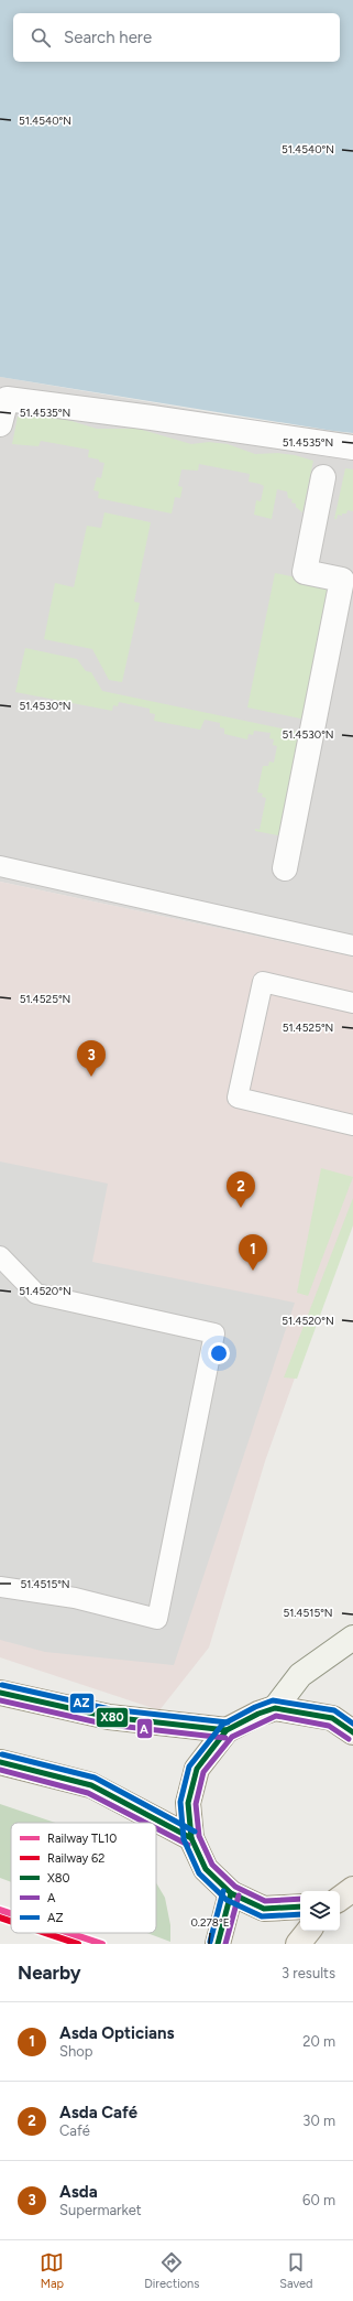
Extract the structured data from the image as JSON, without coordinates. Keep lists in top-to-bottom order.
{
  "lines": [
    "transit line AZ",
    "transit line X80",
    "transit line A",
    "rail line TL10",
    "rail line 62"
  ],
  "legend": [
    "Railway TL10",
    "Railway 62",
    "X80",
    "A",
    "AZ"
  ],
  "page": {
    "search": "Search here",
    "pins": ["3", "2", "1"],
    "heading": ["Nearby", "3 results"],
    "list": [
      {
        "mark": "1",
        "name": "Asda Opticians",
        "note": "Shop",
        "value": "20 m"
      },
      {
        "mark": "2",
        "name": "Asda Café",
        "note": "Café",
        "value": "30 m"
      },
      {
        "mark": "3",
        "name": "Asda",
        "note": "Supermarket",
        "value": "60 m"
      }
    ],
    "nav": ["Map", "Directions", "Saved"]
  },
  "coordinates": [
    "51.4540°N",
    "51.4535°N",
    "51.4530°N",
    "51.4525°N",
    "51.4520°N",
    "51.4515°N",
    "0.278°E"
  ]
}
